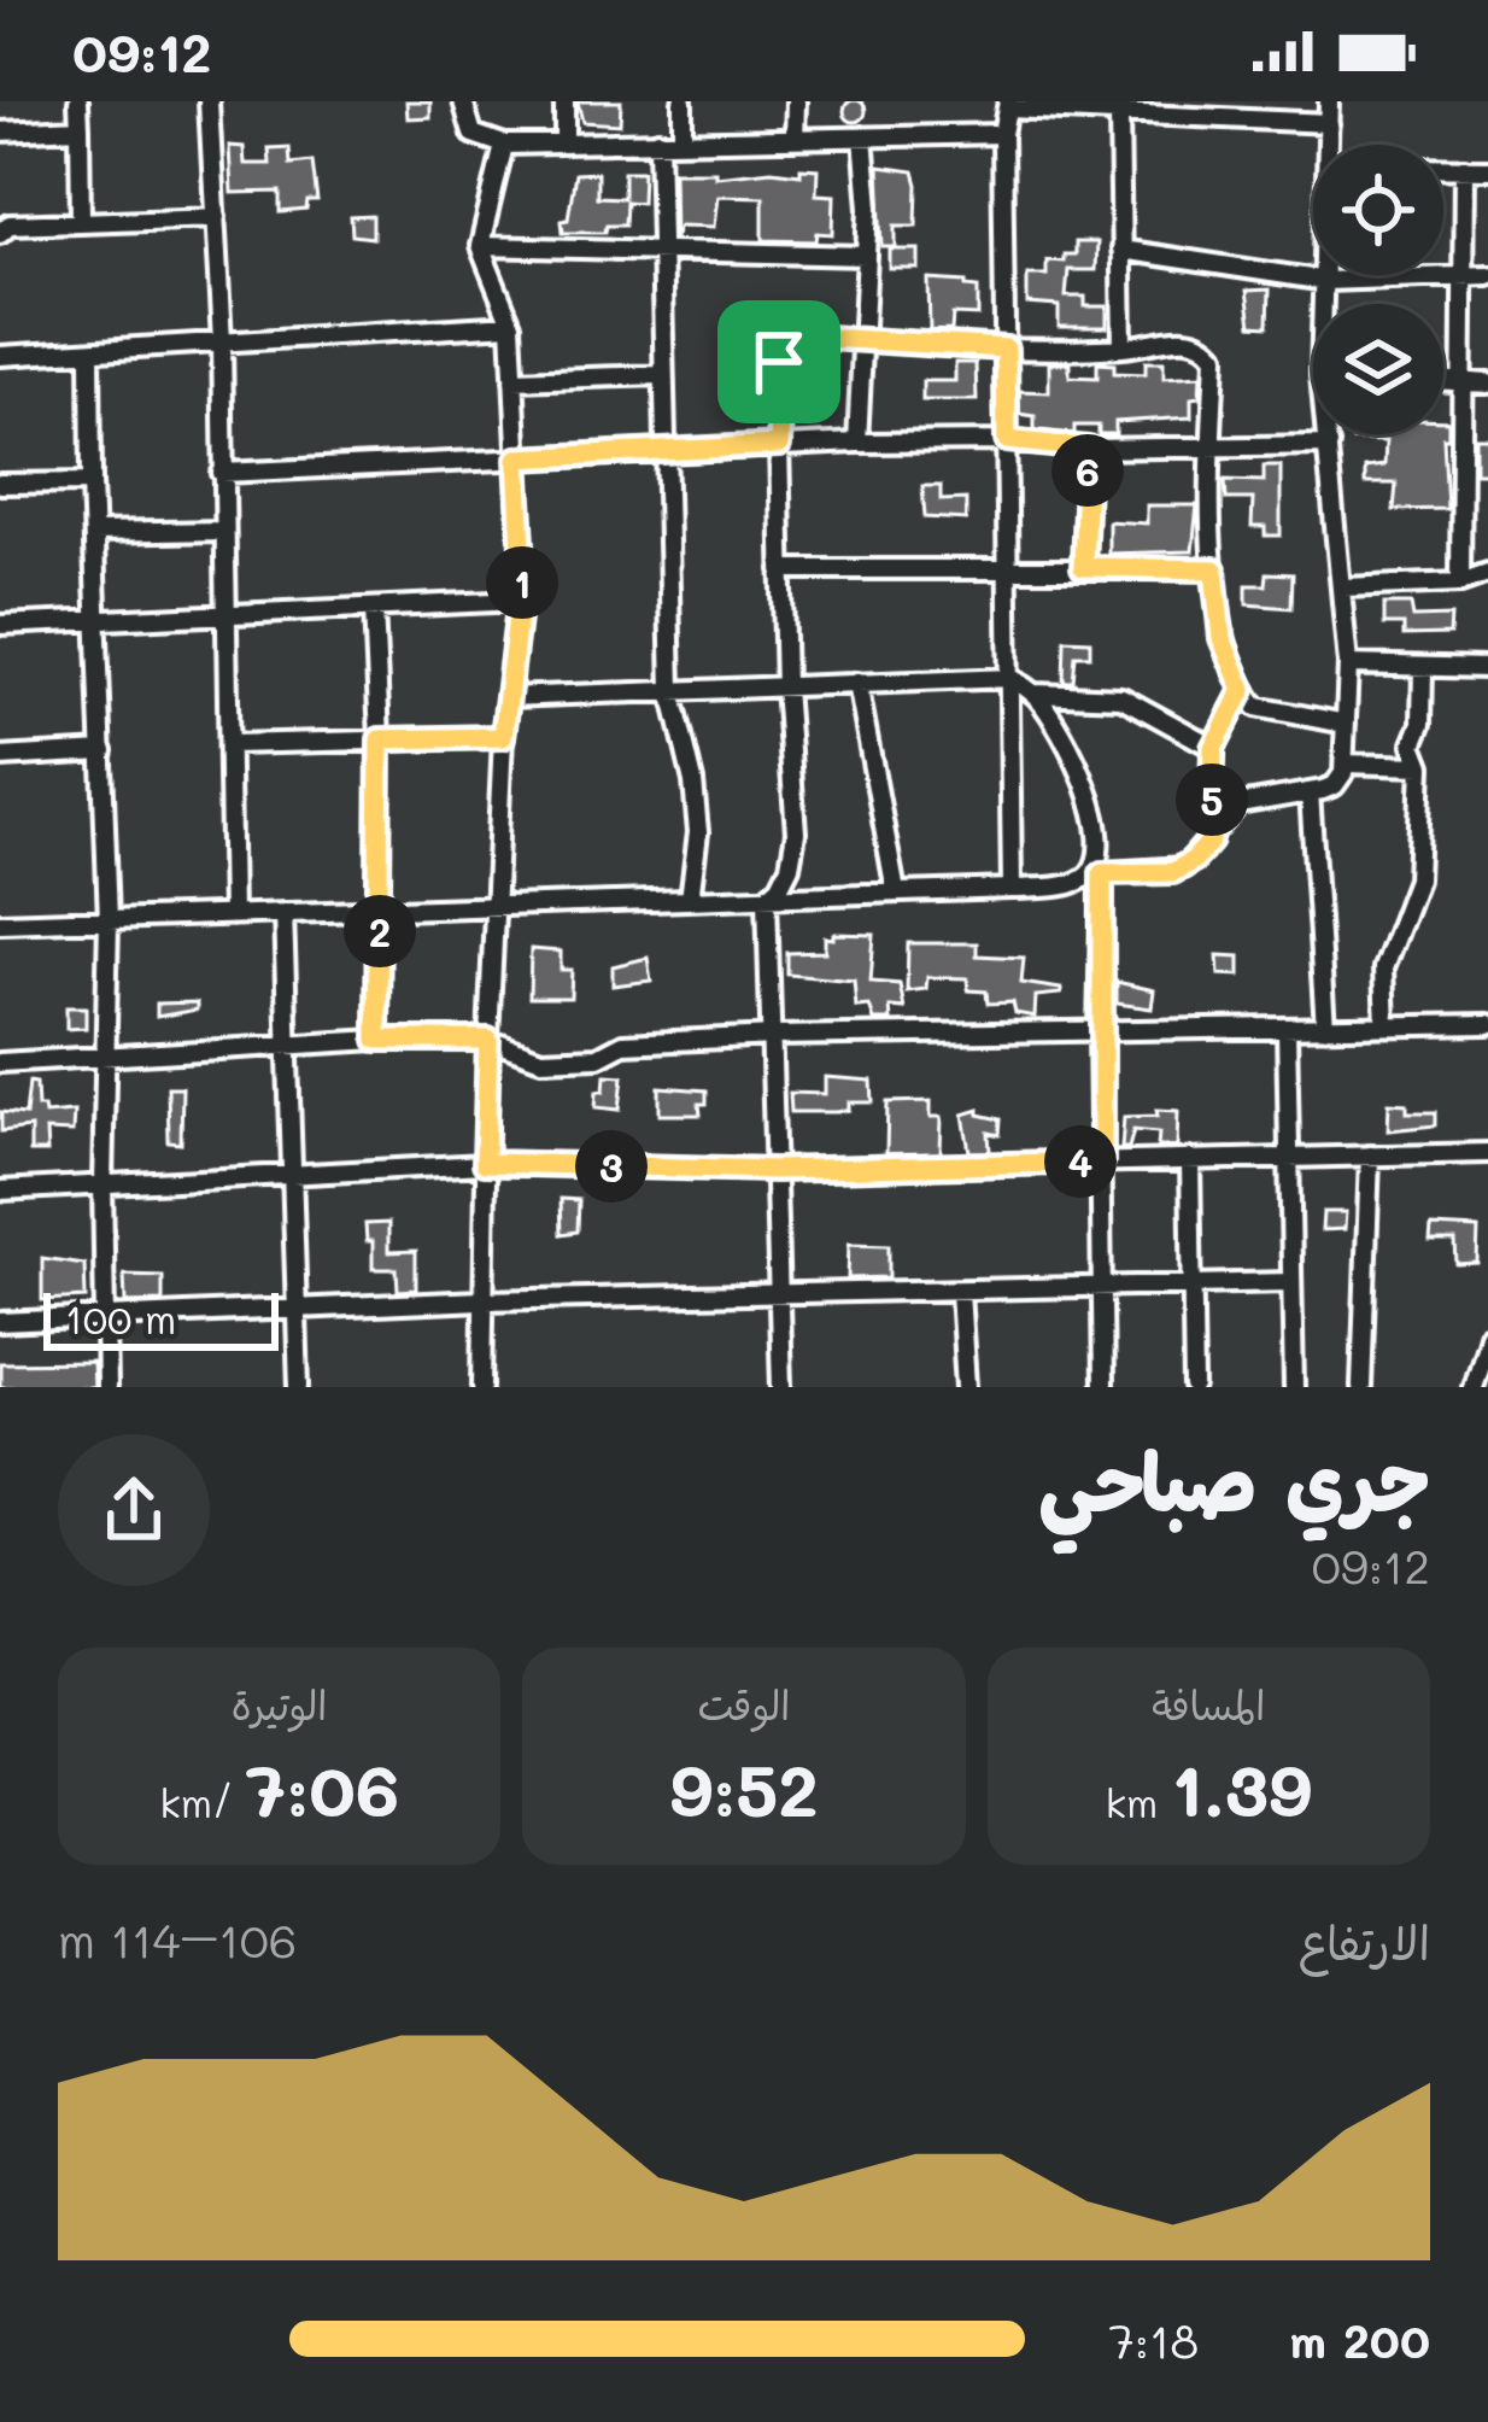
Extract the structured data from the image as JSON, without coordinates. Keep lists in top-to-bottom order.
{
  "scale_bar": "100 m",
  "page": {
    "status": "09:12",
    "pins": [
      "6",
      "1",
      "5",
      "2",
      "4",
      "3"
    ],
    "scale": "100 m",
    "heading": ["جري صباحي", "09:12"],
    "stats": [
      ["المسافة", "1.39 km"],
      ["الوقت", "9:52"],
      ["الوتيرة", "7:06 /km"]
    ],
    "chart": ["الارتفاع", "106–114 m"],
    "list": [
      {
        "name": "200 m",
        "note": "7:18"
      }
    ]
  }
}
